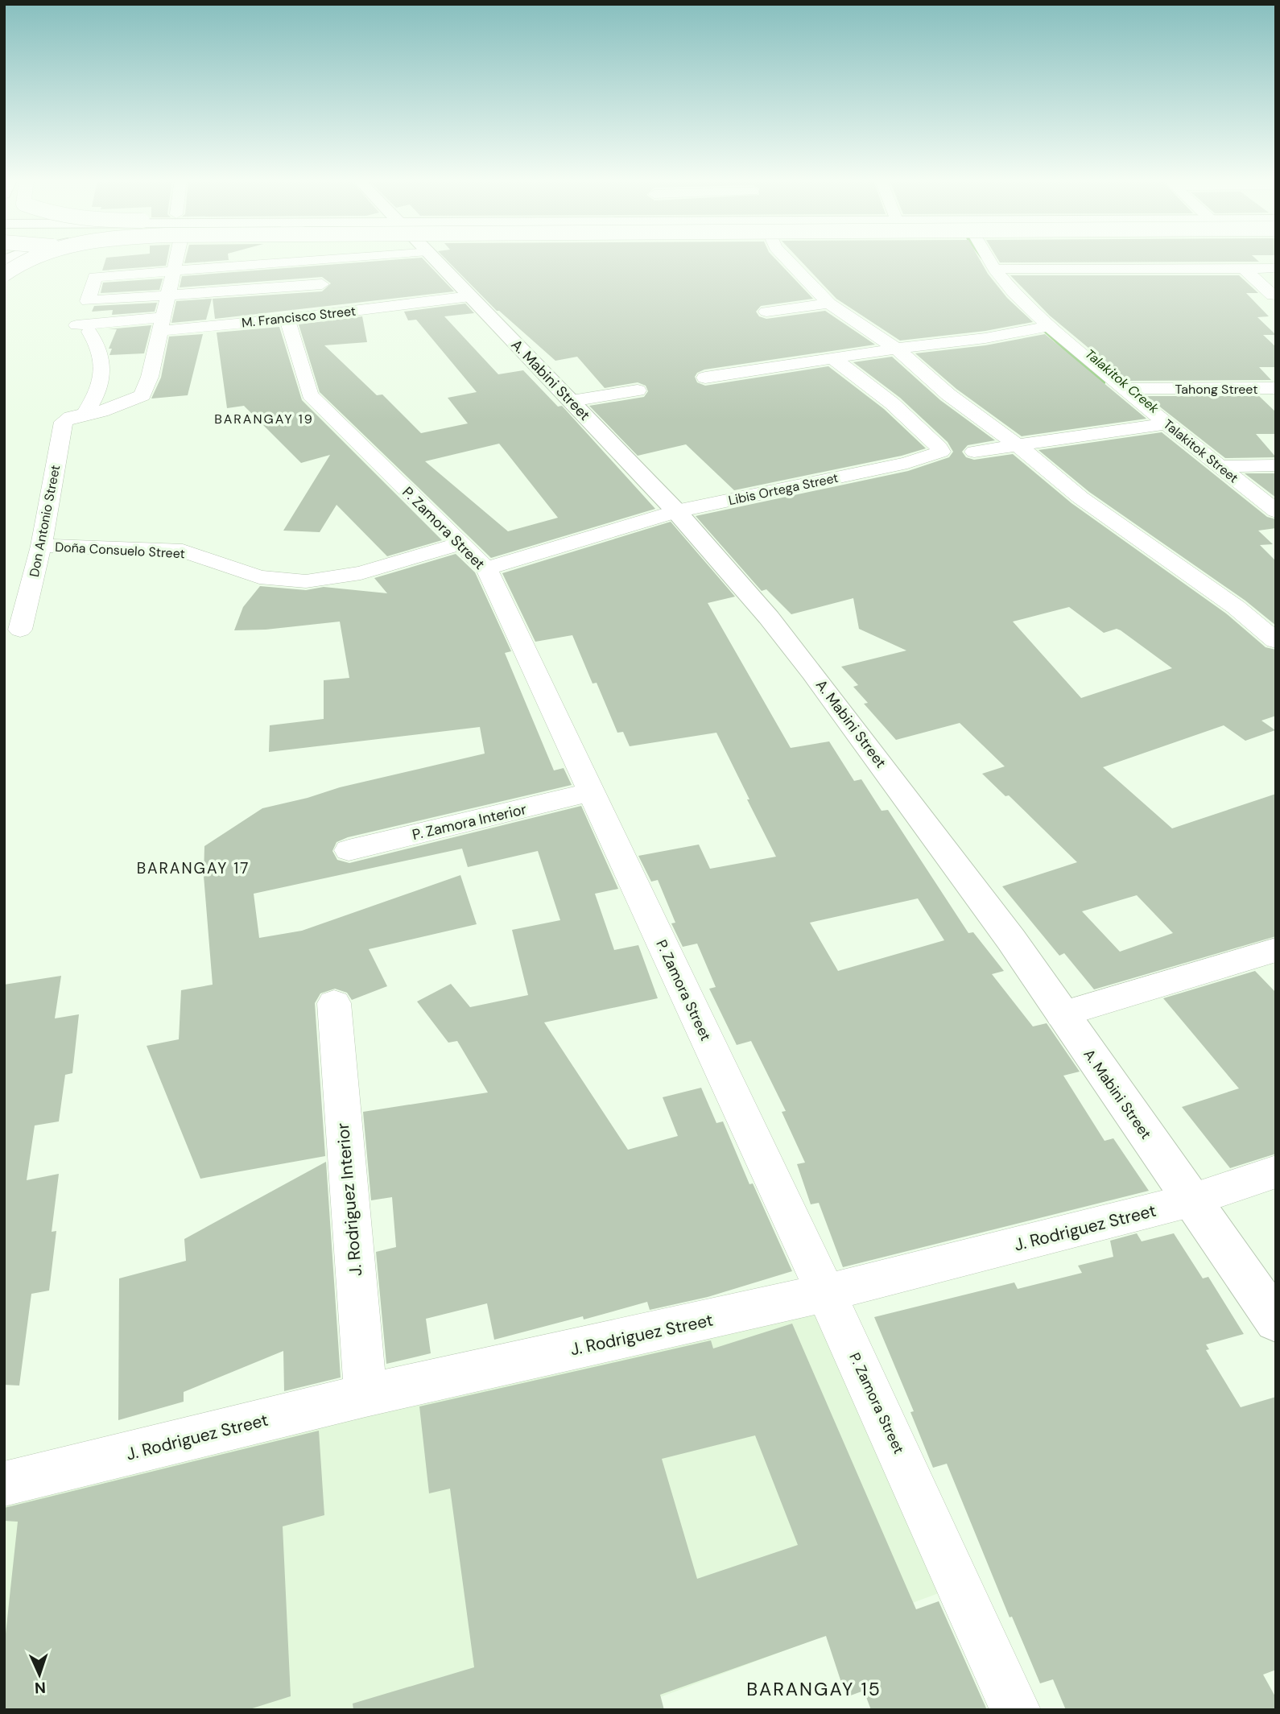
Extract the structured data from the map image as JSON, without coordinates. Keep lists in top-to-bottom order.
{
  "streets": {
    "main road": ["A. Mabini Street"],
    "street": [
      "M. Francisco Street",
      "Tahong Street",
      "Talakitok Street",
      "Libis Ortega Street",
      "Don Antonio Street",
      "P. Zamora Street",
      "Doña Consuelo Street",
      "P. Zamora Interior",
      "J. Rodriguez Interior",
      "J. Rodriguez Street"
    ]
  },
  "crossings": [
    ["M. Francisco Street", "A. Mabini Street"],
    ["M. Francisco Street", "Don Antonio Street"],
    ["M. Francisco Street", "P. Zamora Street"],
    ["A. Mabini Street", "Libis Ortega Street"],
    ["A. Mabini Street", "J. Rodriguez Street"],
    ["Tahong Street", "Talakitok Street"],
    ["Libis Ortega Street", "P. Zamora Street"],
    ["Don Antonio Street", "Doña Consuelo Street"],
    ["P. Zamora Street", "Doña Consuelo Street"],
    ["P. Zamora Street", "P. Zamora Interior"],
    ["P. Zamora Street", "J. Rodriguez Street"],
    ["J. Rodriguez Interior", "J. Rodriguez Street"]
  ],
  "districts": ["BARANGAY 19", "BARANGAY 17", "BARANGAY 15"],
  "water": ["Talakitok Creek"],
  "north": "bottom"
}
